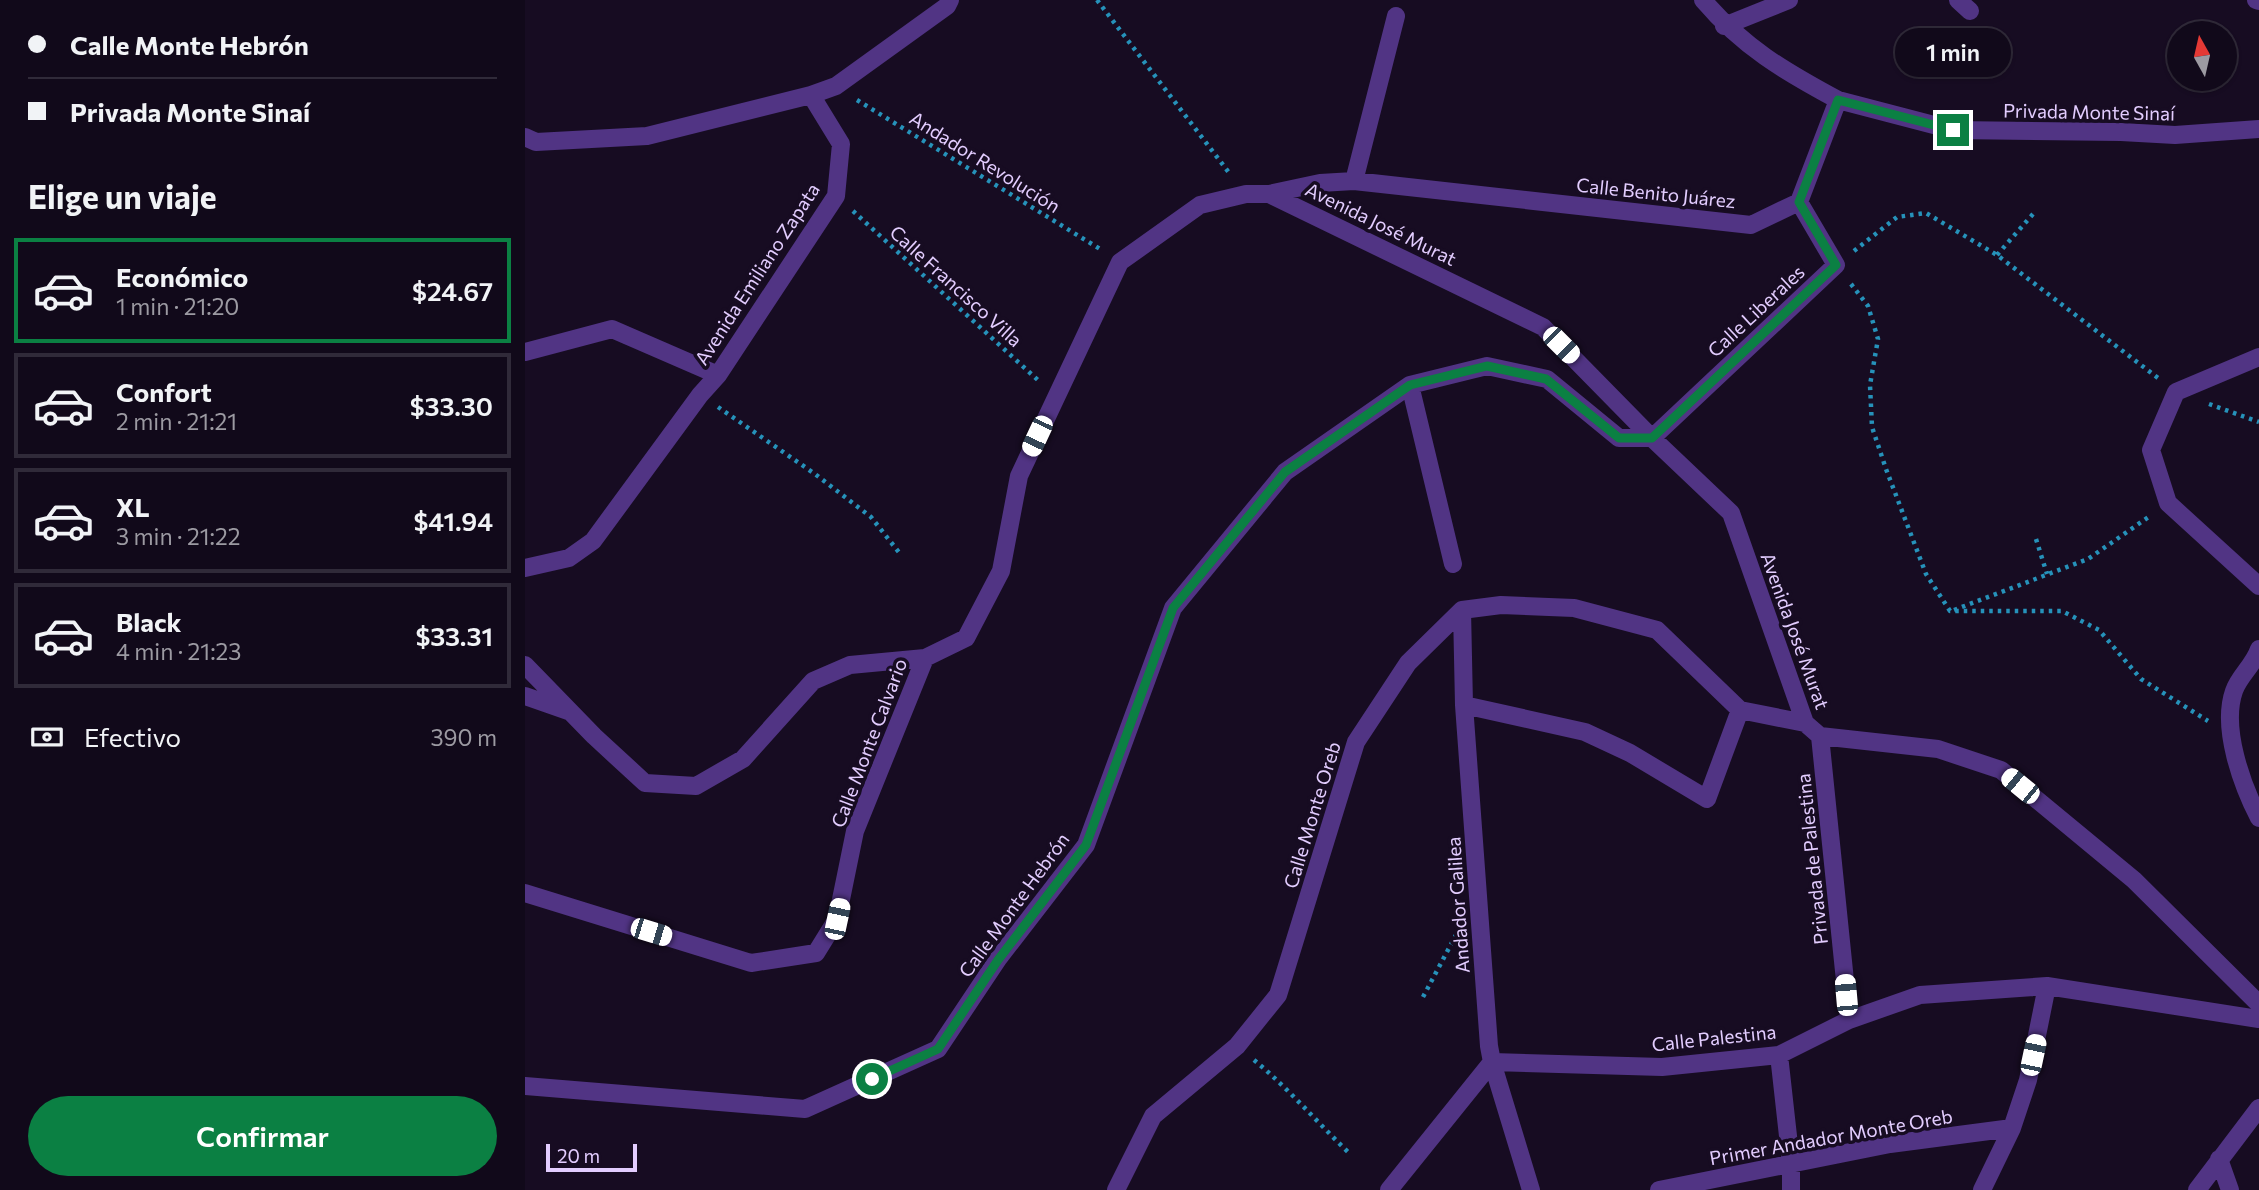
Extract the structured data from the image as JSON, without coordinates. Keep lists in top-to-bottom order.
{
  "streets": {
    "street": [
      "Privada Monte Sinaí",
      "Calle Benito Juárez",
      "Avenida José Murat",
      "Avenida Emiliano Zapata",
      "Calle Liberales",
      "Calle Monte Calvario",
      "Calle Monte Oreb",
      "Privada de Palestina",
      "Calle Monte Hebrón",
      "Andador Galilea",
      "Calle Palestina",
      "Primer Andador Monte Oreb"
    ],
    "path": ["Andador Revolución", "Calle Francisco Villa"]
  },
  "crossings": [
    ["Andador Revolución", "Avenida José Murat"],
    ["Calle Benito Juárez", "Avenida José Murat"],
    ["Calle Benito Juárez", "Calle Liberales"],
    ["Avenida José Murat", "Calle Francisco Villa"],
    ["Avenida José Murat", "Calle Liberales"],
    ["Avenida José Murat", "Calle Monte Calvario"],
    ["Avenida José Murat", "Privada de Palestina"],
    ["Avenida Emiliano Zapata", "Calle Francisco Villa"],
    ["Calle Monte Oreb", "Andador Galilea"],
    ["Privada de Palestina", "Calle Palestina"],
    ["Andador Galilea", "Calle Palestina"]
  ],
  "scale_bar": "20 m",
  "north": "top",
  "page": {
    "banner": ["Calle Monte Hebrón", "Privada Monte Sinaí"],
    "bubble": "1 min",
    "heading": "Elige un viaje",
    "list": [
      {
        "name": "Económico",
        "note": "1 min · 21:20",
        "value": "$24.67"
      },
      {
        "name": "Confort",
        "note": "2 min · 21:21",
        "value": "$33.30"
      },
      {
        "name": "XL",
        "note": "3 min · 21:22",
        "value": "$41.94"
      },
      {
        "name": "Black",
        "note": "4 min · 21:23",
        "value": "$33.31"
      }
    ],
    "pay": ["Efectivo", "390 m"],
    "buttons": "Confirmar",
    "scale": "20 m"
  }
}
